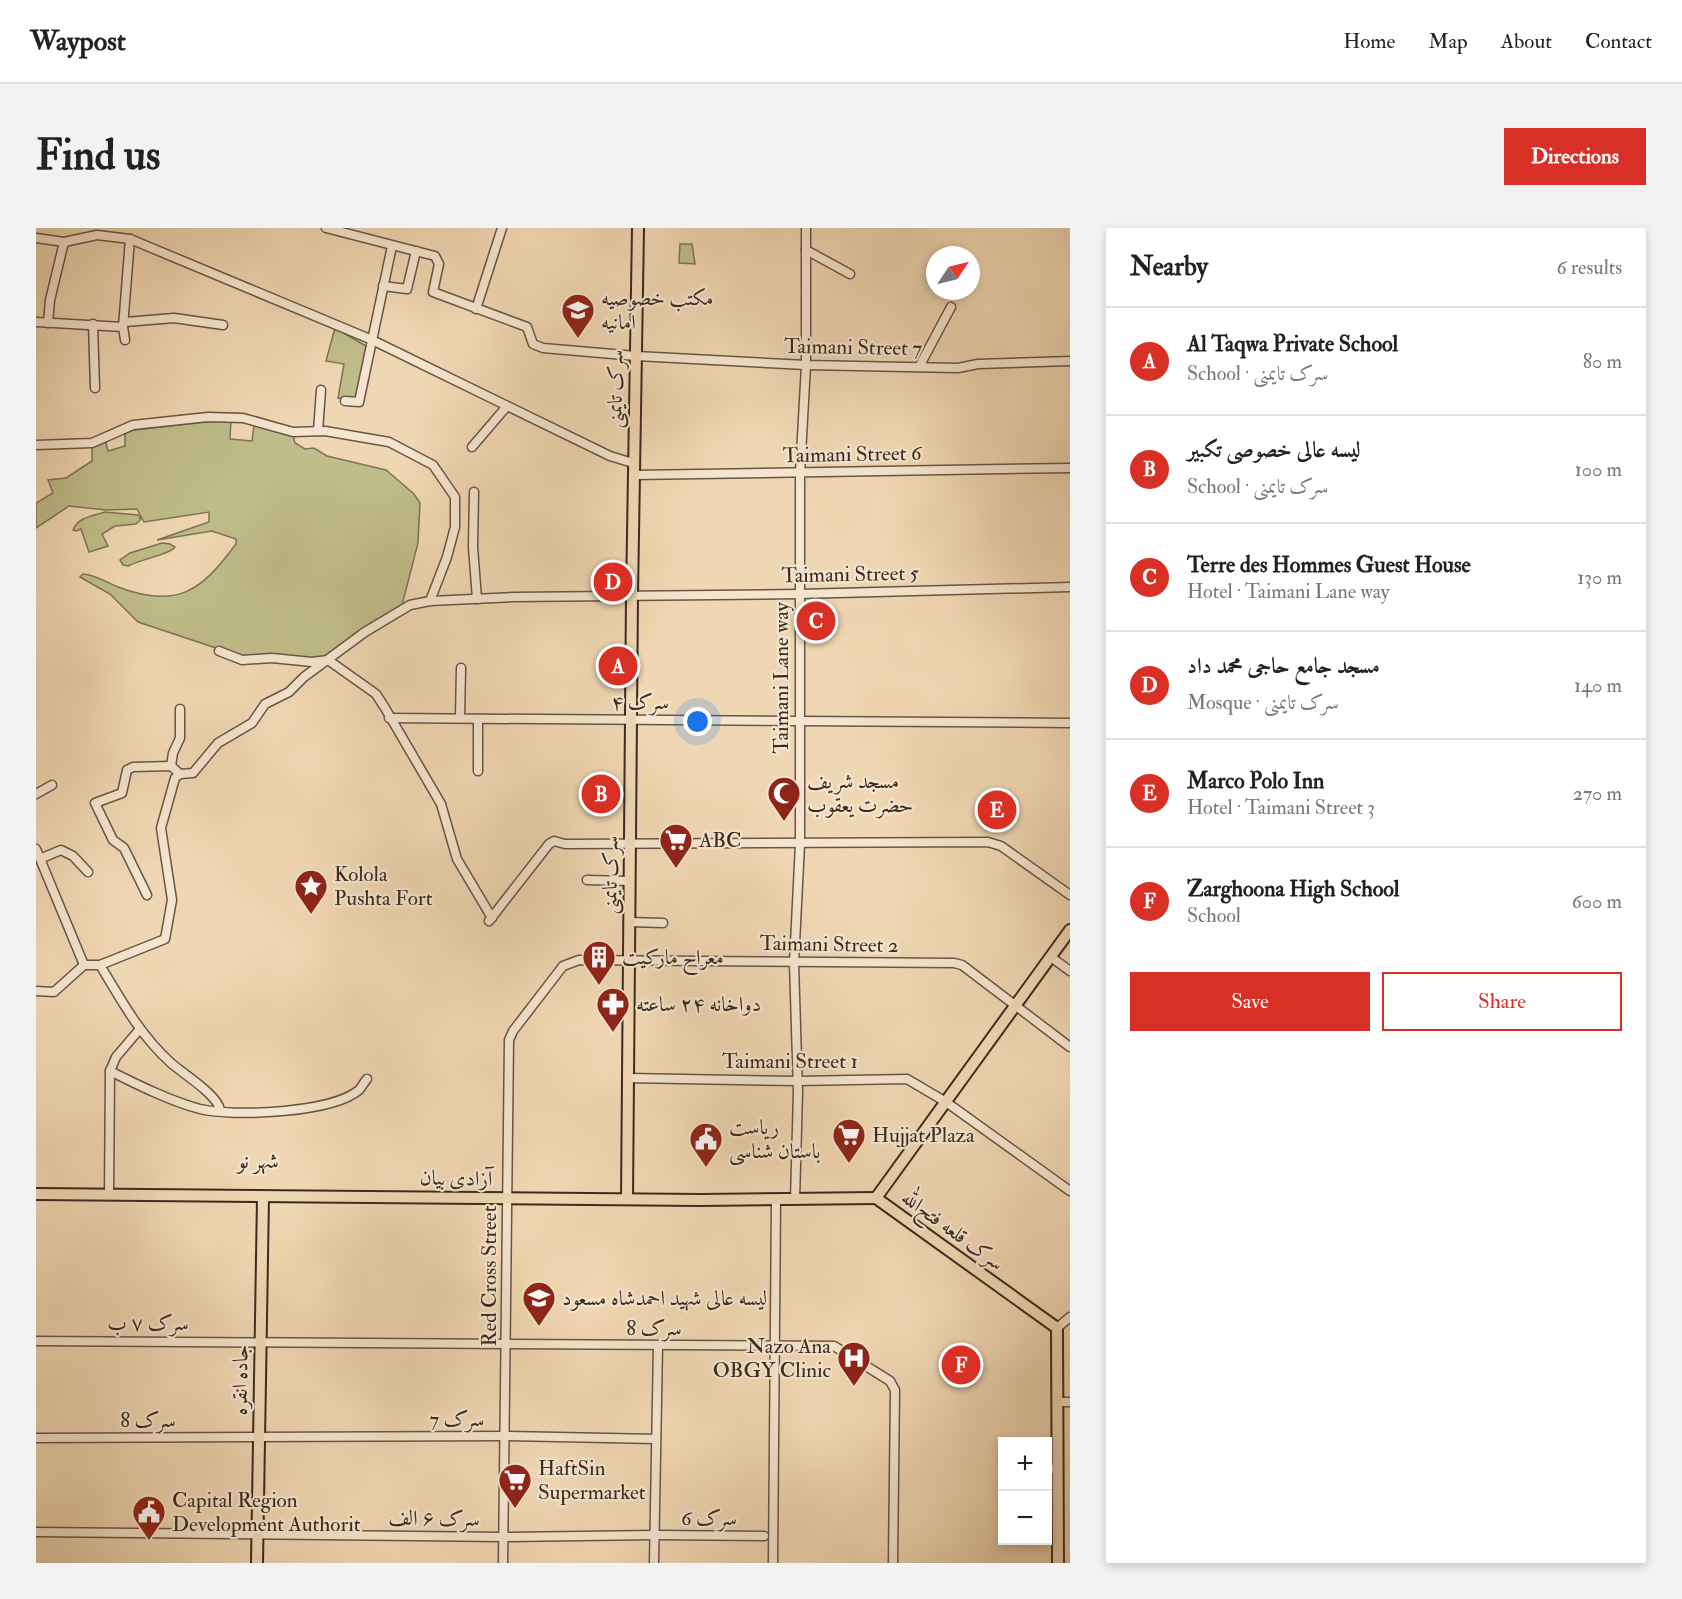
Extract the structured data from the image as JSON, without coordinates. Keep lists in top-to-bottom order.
{
  "streets": {
    "main road": [
      "سرک تایمنی",
      "آزادی بیان",
      "سرک قلعه فتح‌الله",
      "جاده انقره"
    ],
    "street": [
      "Taimani Street 7",
      "Taimani Street 6",
      "Taimani Street 5",
      "Taimani Lane way",
      "سرک ۴",
      "Taimani Street 2",
      "Taimani Street 1",
      "Red Cross Street",
      "سرک ۷ ب",
      "سرک 8",
      "سرک 7",
      "سرک ۶ الف",
      "سرک 6"
    ]
  },
  "crossings": [
    ["Taimani Street 7", "سرک تایمنی"],
    ["Taimani Street 7", "Taimani Lane way"],
    ["سرک تایمنی", "Taimani Street 6"],
    ["سرک تایمنی", "Taimani Street 5"],
    ["سرک تایمنی", "سرک ۴"],
    ["سرک تایمنی", "Taimani Street 2"],
    ["سرک تایمنی", "Taimani Street 1"],
    ["سرک تایمنی", "آزادی بیان"],
    ["سرک تایمنی", "Red Cross Street"],
    ["Taimani Street 6", "Taimani Lane way"],
    ["Taimani Street 5", "Taimani Lane way"],
    ["Taimani Lane way", "سرک ۴"],
    ["Taimani Lane way", "Taimani Street 2"],
    ["Taimani Lane way", "Taimani Street 1"],
    ["Taimani Lane way", "آزادی بیان"],
    ["Taimani Street 2", "سرک قلعه فتح‌الله"],
    ["Taimani Street 2", "Red Cross Street"],
    ["Taimani Street 1", "سرک قلعه فتح‌الله"],
    ["آزادی بیان", "سرک قلعه فتح‌الله"],
    ["آزادی بیان", "Red Cross Street"],
    ["آزادی بیان", "جاده انقره"],
    ["Red Cross Street", "سرک 8"],
    ["Red Cross Street", "سرک 7"],
    ["Red Cross Street", "سرک ۶ الف"],
    ["سرک ۷ ب", "سرک 8"],
    ["سرک ۷ ب", "جاده انقره"],
    ["سرک 8", "جاده انقره"],
    ["سرک 8", "سرک 7"],
    ["جاده انقره", "سرک 7"],
    ["جاده انقره", "سرک ۶ الف"],
    ["سرک ۶ الف", "سرک 6"]
  ],
  "districts": ["شهر نو"],
  "places": {
    "school or university": ["مکتب خصوصیه امانیه", "لیسه عالی شهید احمدشاه مسعود"],
    "mosque": ["مسجد شریف حضرت یعقوب"],
    "supermarket": ["ABC", "Hujjat Plaza", "HaftSin Supermarket"],
    "place": ["Kolola Pushta Fort"],
    "building": ["معراح مارکیت"],
    "pharmacy": ["دواخانه ۲۴ ساعته"],
    "public building": ["ریاست باستان شناسی", "Capital Region Development Authorit"],
    "hospital": ["Nazo Ana OBGY Clinic"]
  },
  "north": "top right",
  "page": {
    "header": "Waypost",
    "nav": [
      "Home",
      "Map",
      "About",
      "Contact"
    ],
    "buttons": [
      "Directions",
      ["Save", "Share"]
    ],
    "title": "Find us",
    "heading": ["Nearby", "6 results"],
    "list": [
      {
        "mark": "A",
        "name": "Al Taqwa Private School",
        "note": "School · سرک تایمنی",
        "value": "80 m"
      },
      {
        "mark": "B",
        "name": "لیسه عالی خصوصی تکبیر",
        "note": "School · سرک تایمنی",
        "value": "100 m"
      },
      {
        "mark": "C",
        "name": "Terre des Hommes Guest House",
        "note": "Hotel · Taimani Lane way",
        "value": "130 m"
      },
      {
        "mark": "D",
        "name": "مسجد جامع حاجی محمد داد",
        "note": "Mosque · سرک تایمنی",
        "value": "140 m"
      },
      {
        "mark": "E",
        "name": "Marco Polo Inn",
        "note": "Hotel · Taimani Street 3",
        "value": "270 m"
      },
      {
        "mark": "F",
        "name": "Zarghoona High School",
        "note": "School",
        "value": "600 m"
      }
    ],
    "pins": [
      "D",
      "C",
      "A",
      "B",
      "E",
      "F"
    ],
    "map_buttons": ["+", "−"]
  }
}
